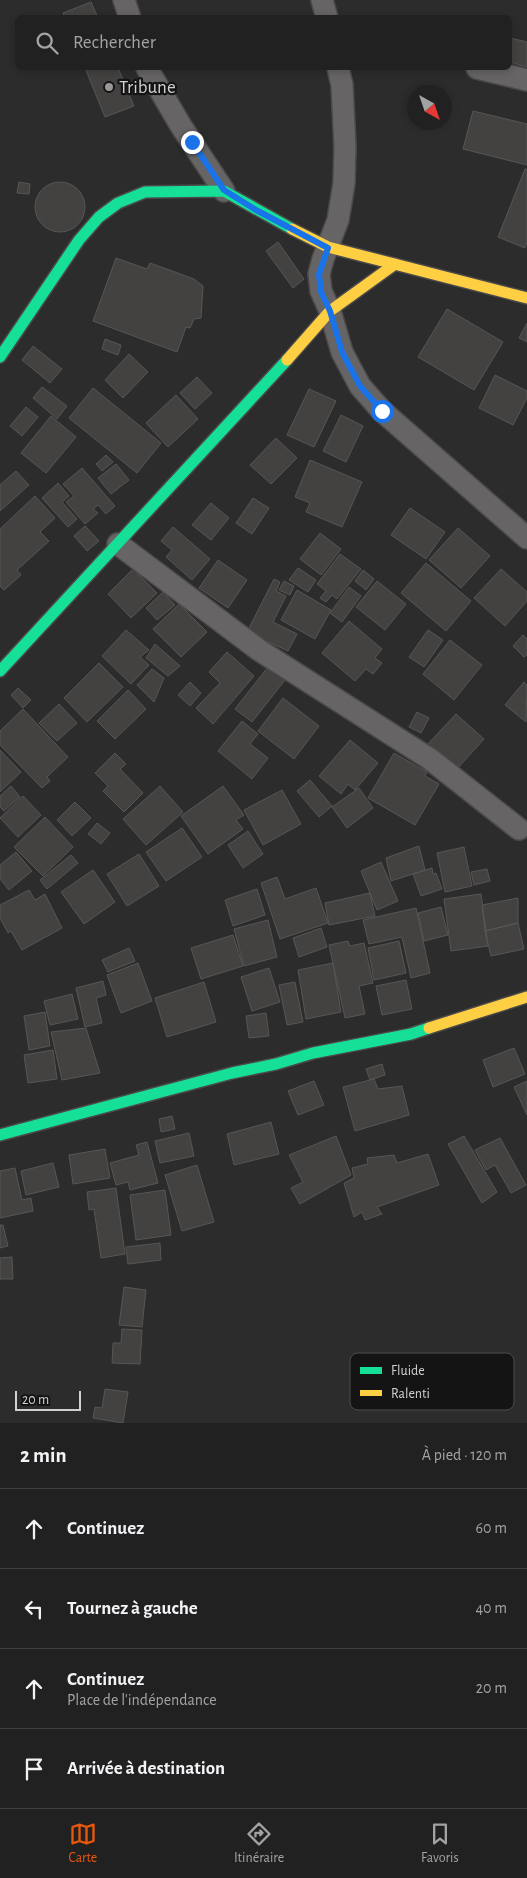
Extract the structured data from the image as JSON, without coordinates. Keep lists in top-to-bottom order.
{
  "places": ["Tribune"],
  "legend": ["Fluide", "Ralenti"],
  "scale_bar": "20 m",
  "north": "bottom right",
  "page": {
    "search": "Rechercher",
    "scale": "20 m",
    "heading": ["2 min", "À pied · 120 m"],
    "list": [
      ["Continuez", "60 m"],
      ["Tournez à gauche", "40 m"],
      ["Continuez", "Place de l'indépendance", "20 m"],
      "Arrivée à destination"
    ],
    "nav": ["Carte", "Itinéraire", "Favoris"]
  }
}
